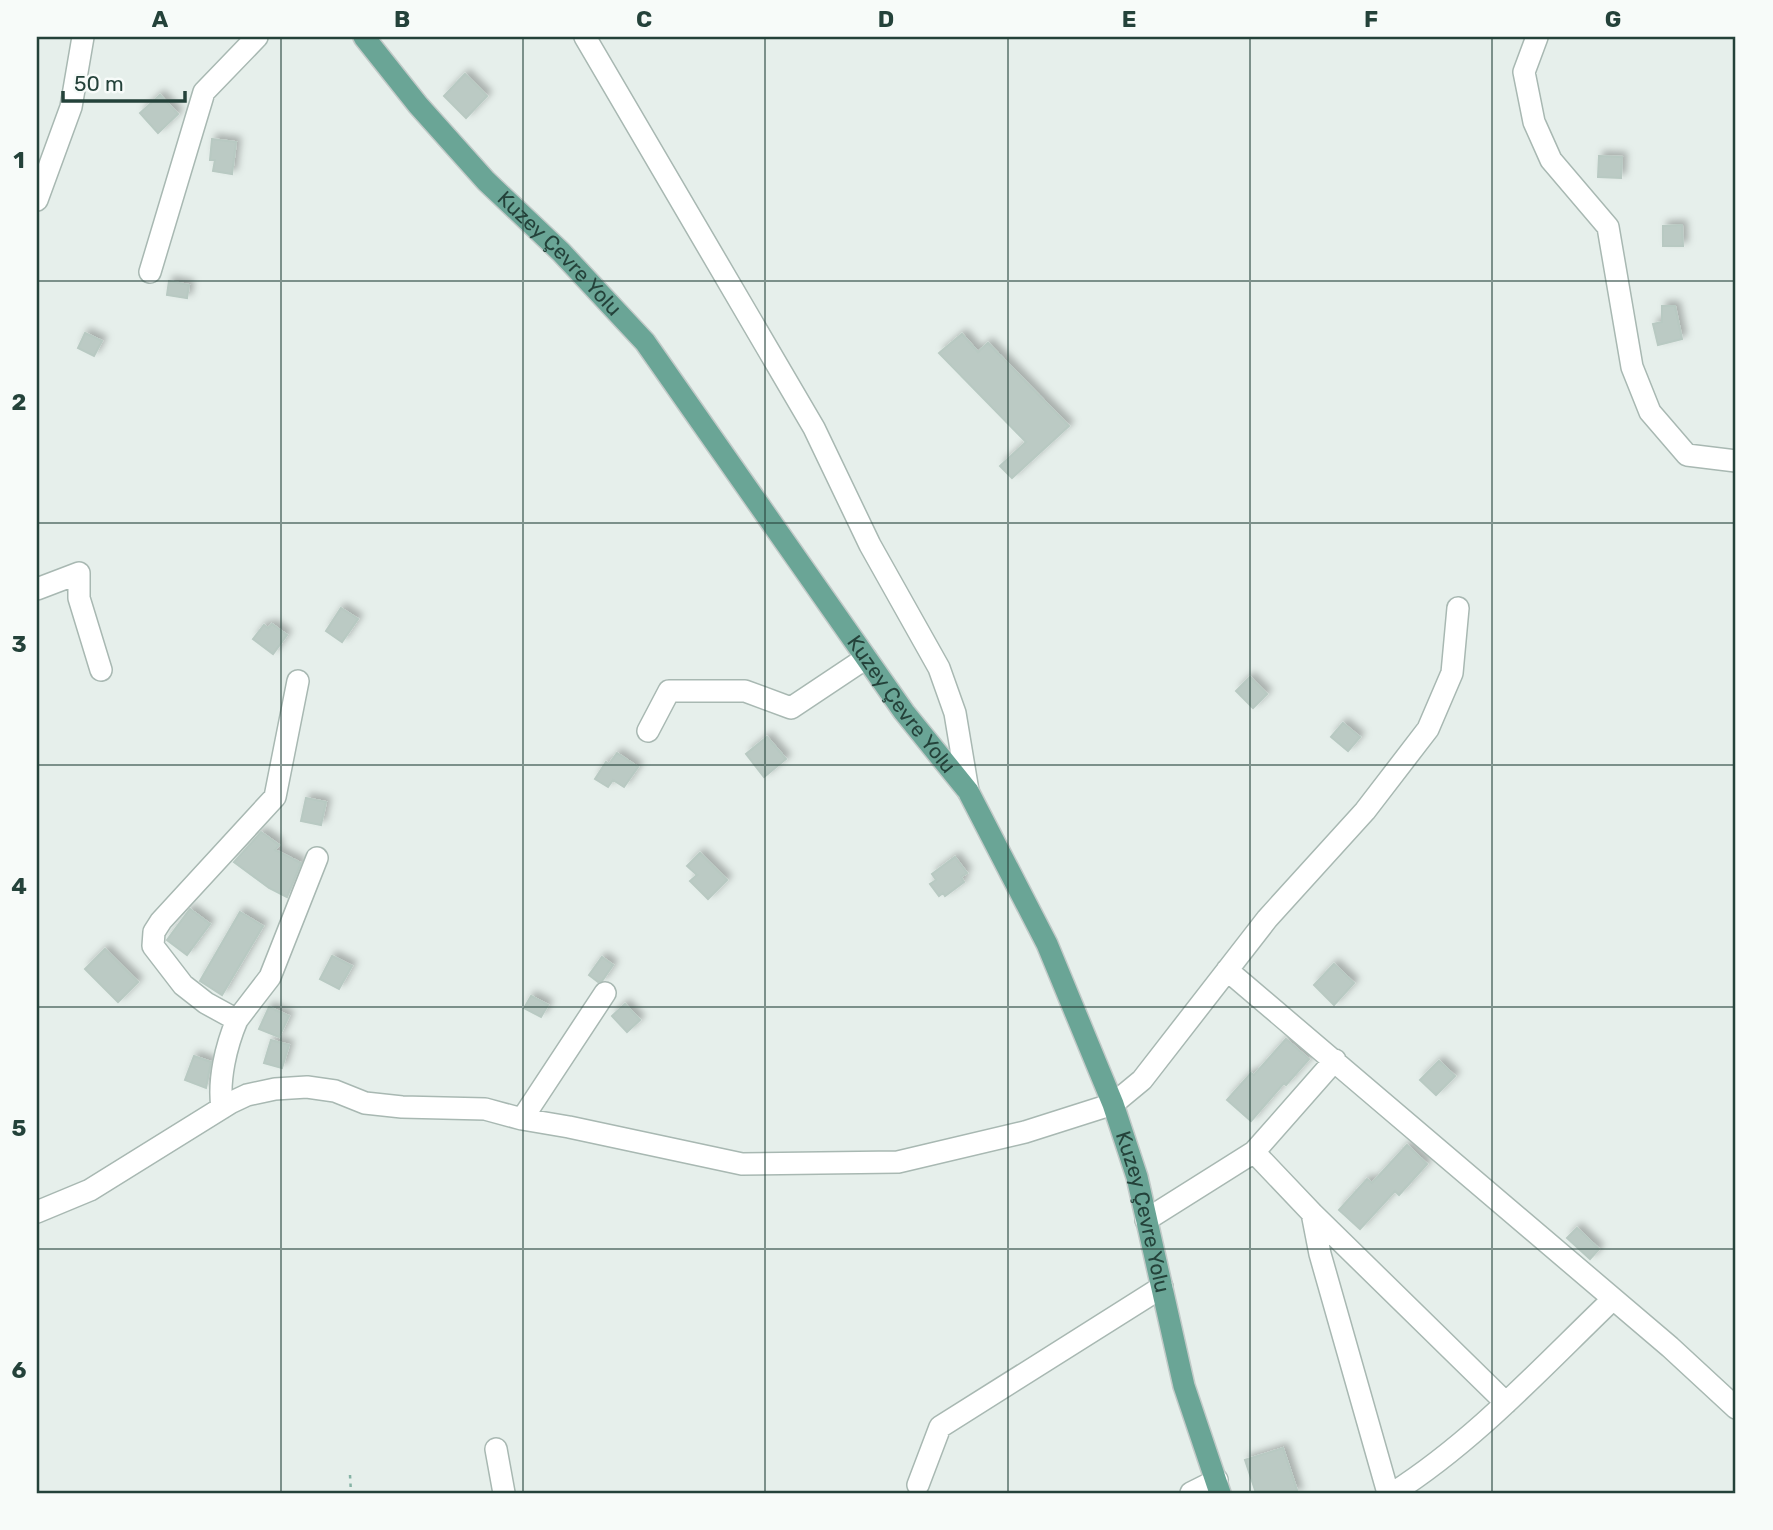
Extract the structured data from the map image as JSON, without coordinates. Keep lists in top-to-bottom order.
{
  "streets": {
    "main road": ["Kuzey Çevre Yolu"]
  },
  "scale_bar": "50 m",
  "grid": {
    "columns": [
      "A",
      "B",
      "C",
      "D",
      "E",
      "F",
      "G"
    ],
    "rows": [
      "1",
      "2",
      "3",
      "4",
      "5",
      "6"
    ]
  }
}
